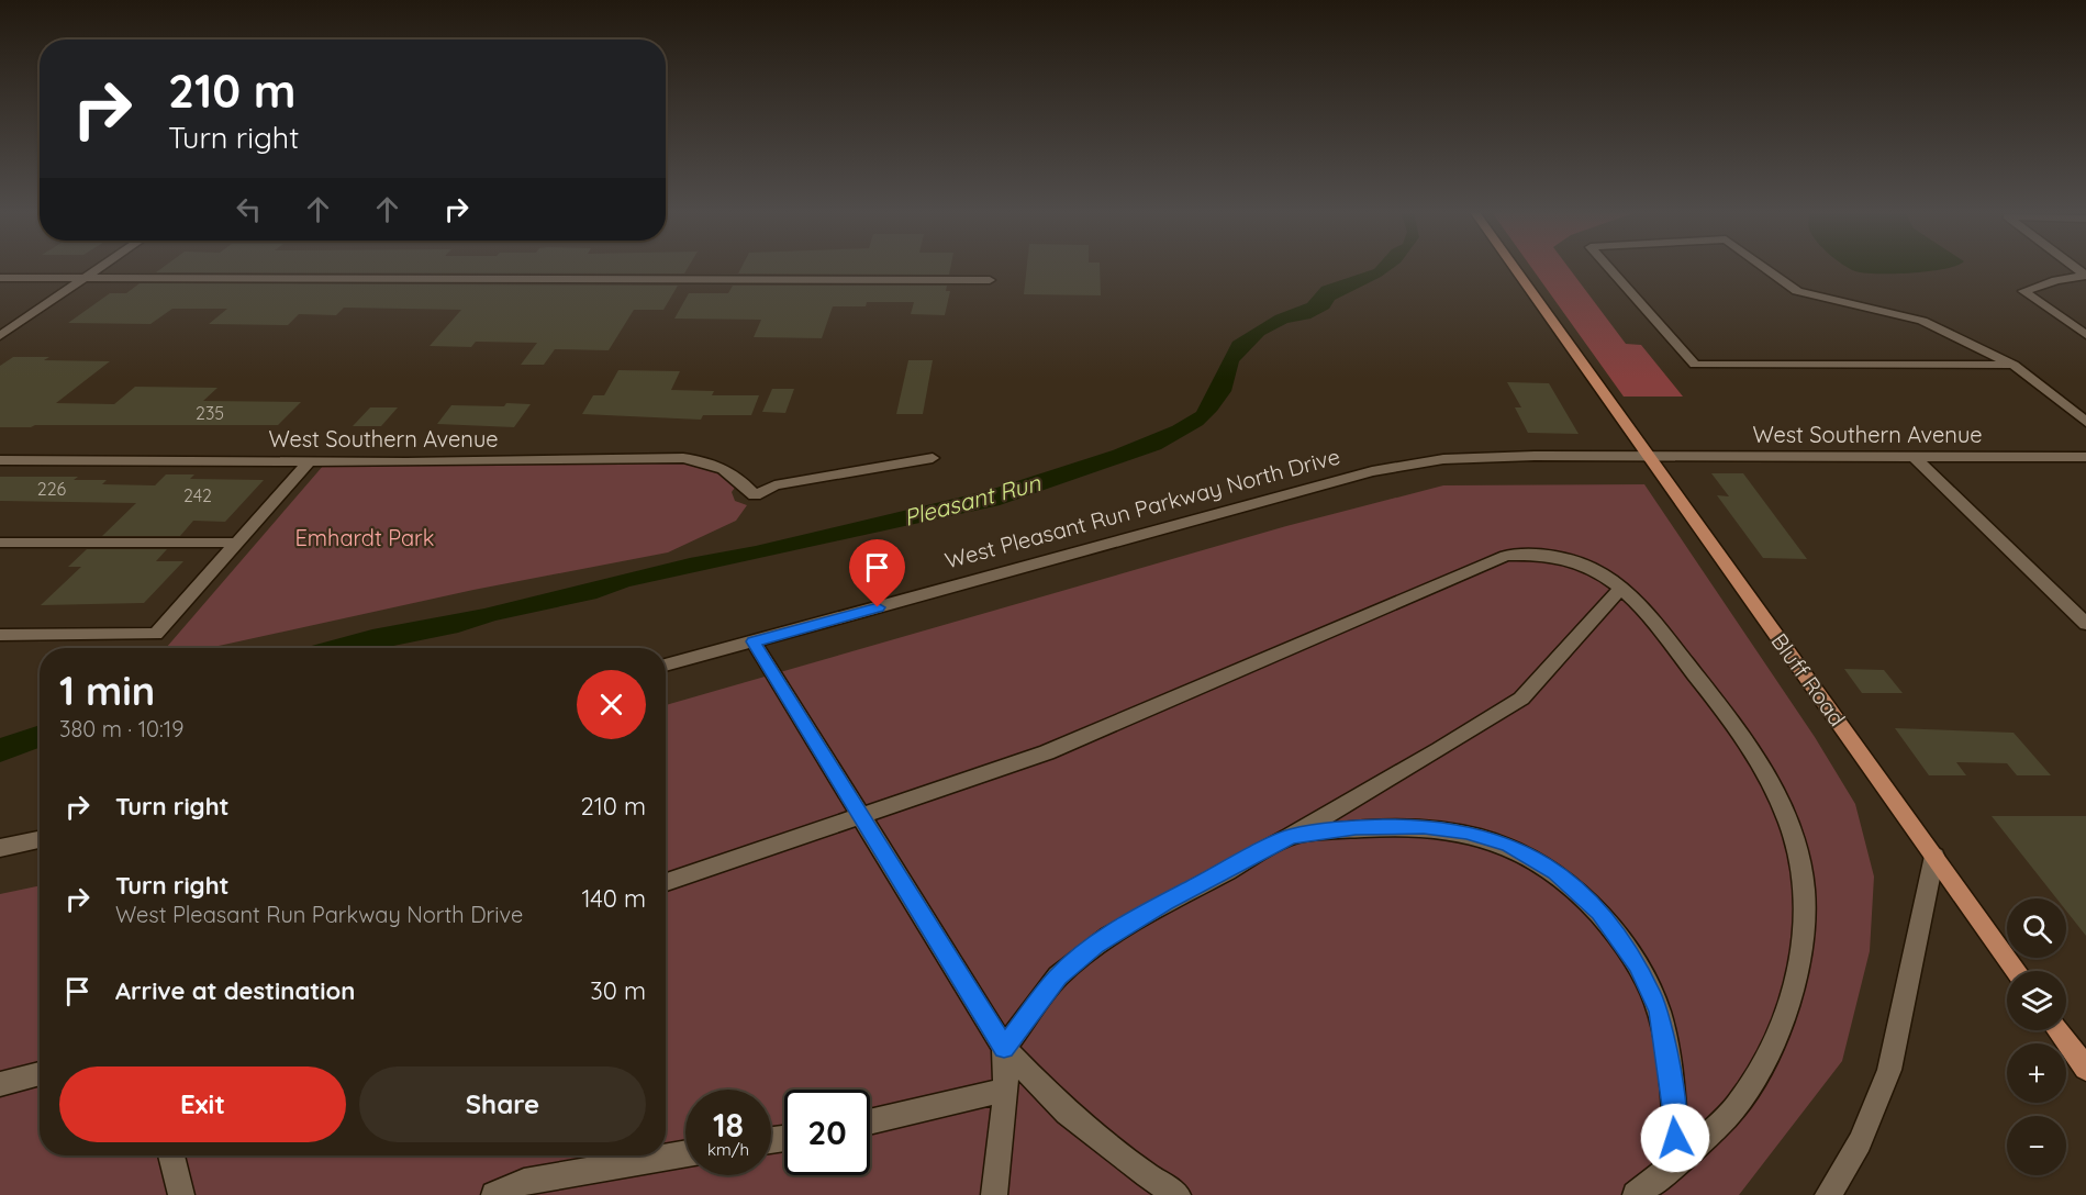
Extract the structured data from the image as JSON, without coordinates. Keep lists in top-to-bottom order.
{
  "streets": {
    "main road": ["Bluff Road"],
    "street": ["West Southern Avenue", "West Pleasant Run Parkway North Drive"]
  },
  "crossings": [
    ["West Southern Avenue", "West Pleasant Run Parkway North Drive"],
    ["West Southern Avenue", "Bluff Road"],
    ["West Pleasant Run Parkway North Drive", "Bluff Road"]
  ],
  "water": ["Pleasant Run"],
  "parks": ["Emhardt Park"],
  "house_numbers": ["235", "226", "242"],
  "page": {
    "turn": ["210 m", "Turn right"],
    "heading": ["1 min", "380 m · 10:19"],
    "list": [
      {
        "name": "Turn right",
        "value": "210 m"
      },
      {
        "name": "Turn right",
        "note": "West Pleasant Run Parkway North Drive",
        "value": "140 m"
      },
      {
        "name": "Arrive at destination",
        "value": "30 m"
      }
    ],
    "map_buttons": ["+", "−"],
    "buttons": ["Exit", "Share"],
    "speed": "18 km/h",
    "limit": "20"
  }
}
